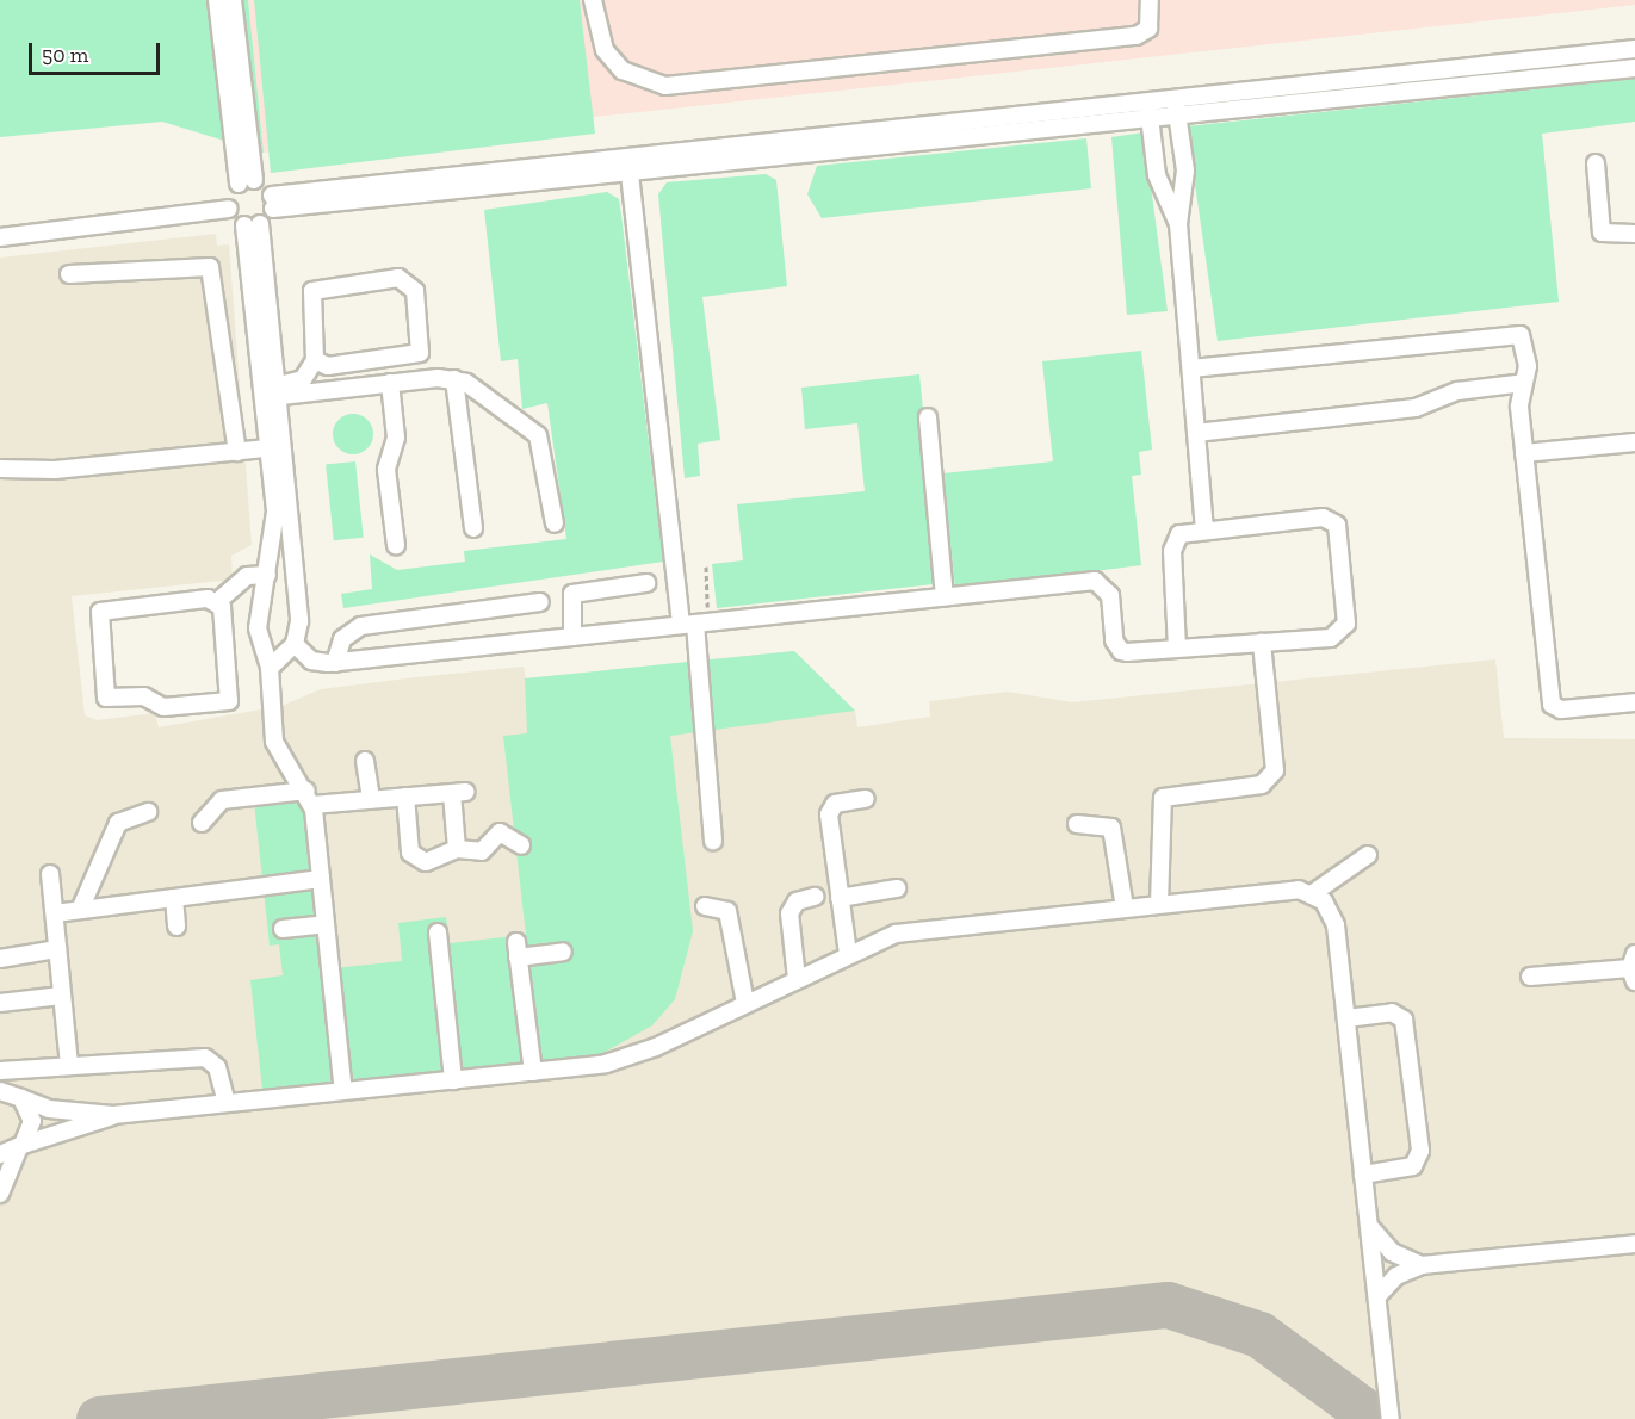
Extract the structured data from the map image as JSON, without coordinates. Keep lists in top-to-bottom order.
{
  "scale_bar": "50 m"
}
